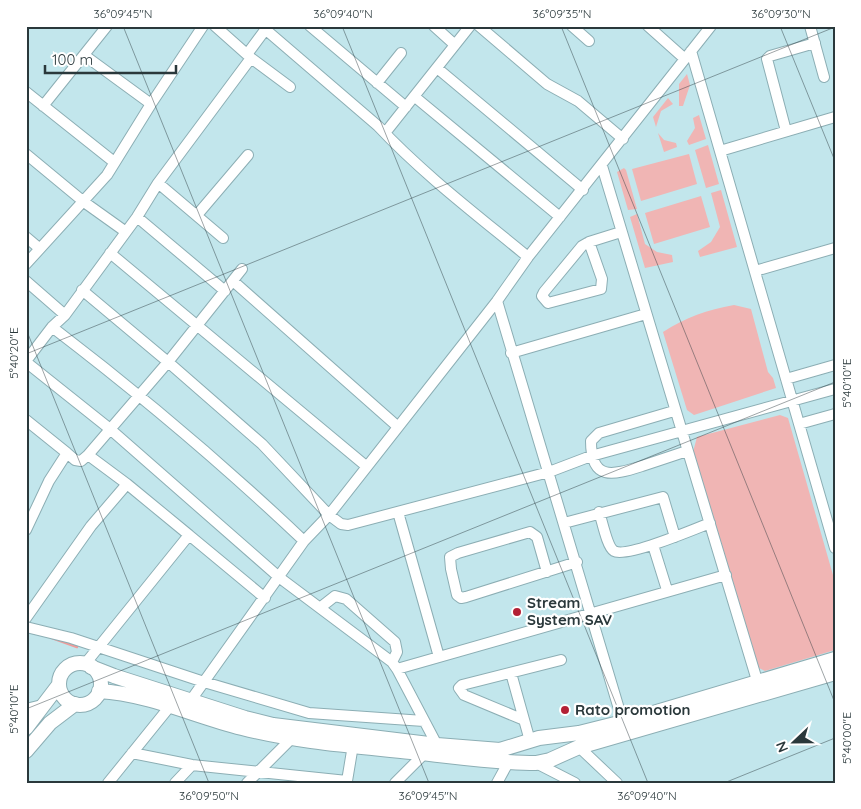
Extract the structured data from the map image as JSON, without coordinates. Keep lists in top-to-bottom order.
{
  "places": ["Stream System SAV", "Rato promotion"],
  "scale_bar": "100 m",
  "north": "left",
  "coordinates": [
    "36°09'45\"N",
    "36°09'40\"N",
    "36°09'35\"N",
    "36°09'30\"N",
    "5°40'20\"E",
    "5°40'10\"E",
    "5°40'00\"E",
    "36°09'50\"N"
  ]
}
